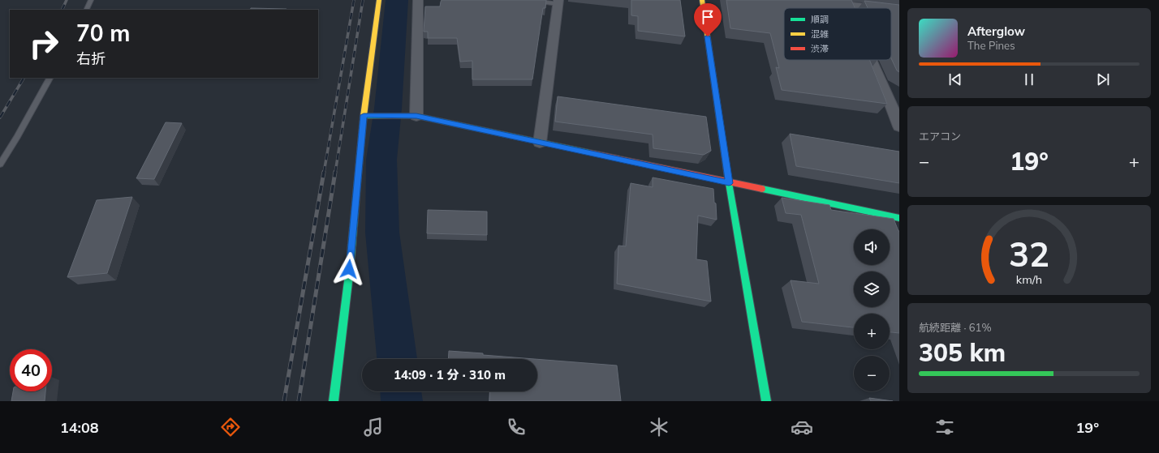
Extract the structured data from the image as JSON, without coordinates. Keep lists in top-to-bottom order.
{
  "legend": ["順調", "混雑", "渋滞"],
  "page": {
    "turn": ["70 m", "右折"],
    "song": ["Afterglow", "The Pines"],
    "tile": [
      "エアコン",
      ["航続距離 · 61%", "305 km"]
    ],
    "heat": ["−", "19°", "+"],
    "map_buttons": ["+", "−"],
    "limit": "40",
    "trip": "14:09 · 1 分 · 310 m",
    "tabs": ["14:08", "19°"],
    "gauge": ["32", "km/h"]
  }
}
